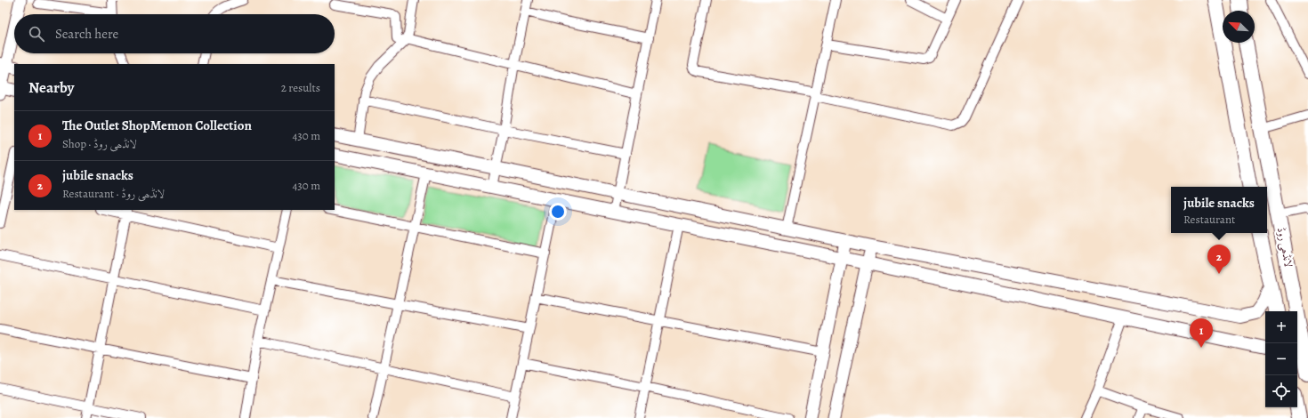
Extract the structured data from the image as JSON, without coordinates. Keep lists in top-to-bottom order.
{
  "streets": {
    "main road": ["لانڈھی روڈ"]
  },
  "north": "top left",
  "page": {
    "search": "Search here",
    "heading": ["Nearby", "2 results"],
    "list": [
      {
        "mark": "1",
        "name": "The Outlet ShopMemon Collection",
        "note": "Shop · لانڈھی روڈ",
        "value": "430 m"
      },
      {
        "mark": "2",
        "name": "jubile snacks",
        "note": "Restaurant · لانڈھی روڈ",
        "value": "430 m"
      }
    ],
    "popup": ["jubile snacks", "Restaurant"],
    "pins": ["2", "1"],
    "map_buttons": ["+", "−"]
  }
}
